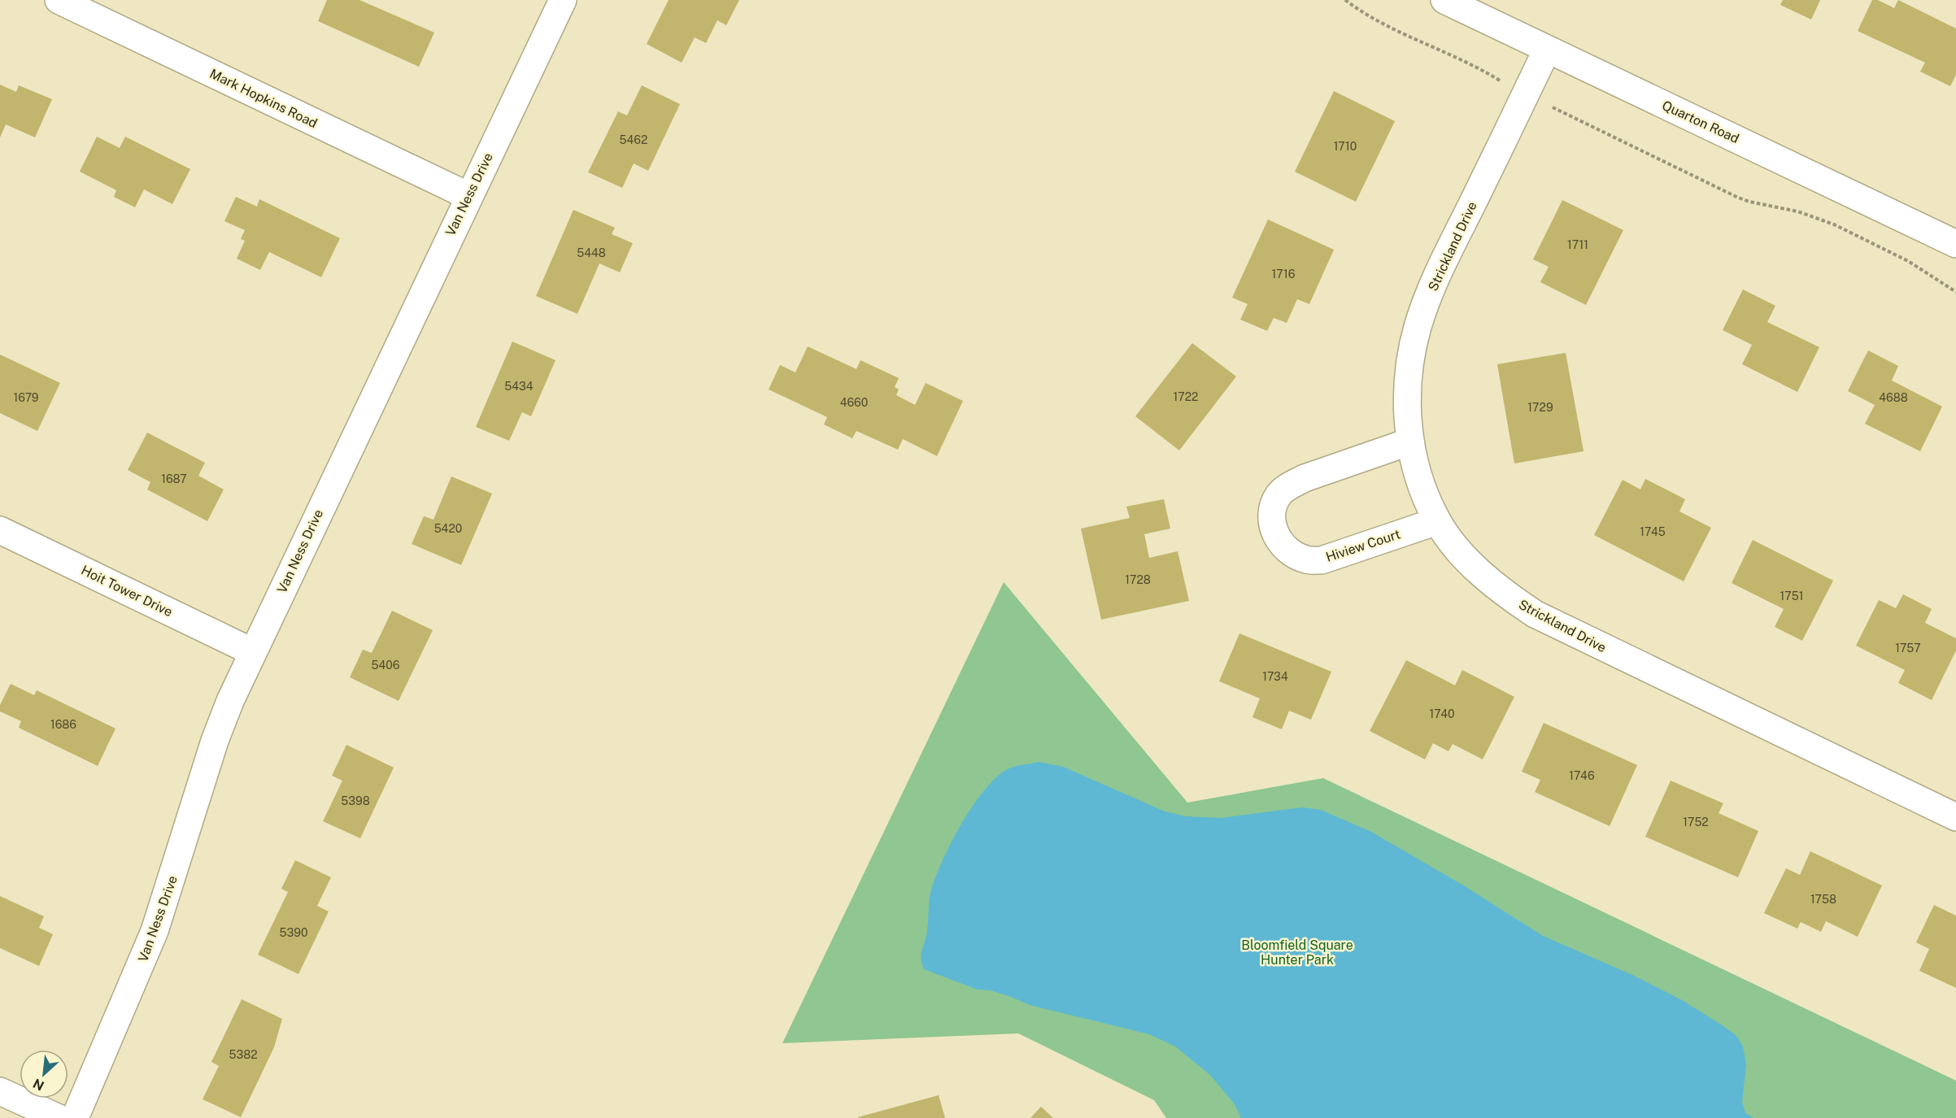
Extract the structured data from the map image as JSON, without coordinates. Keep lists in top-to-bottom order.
{
  "streets": {
    "street": [
      "Mark Hopkins Road",
      "Quarton Road",
      "Van Ness Drive",
      "Strickland Drive",
      "Hiview Court",
      "Hoit Tower Drive"
    ]
  },
  "crossings": [
    ["Mark Hopkins Road", "Van Ness Drive"],
    ["Quarton Road", "Strickland Drive"],
    ["Van Ness Drive", "Hoit Tower Drive"],
    ["Strickland Drive", "Hiview Court"]
  ],
  "parks": ["Bloomfield Square Hunter Park"],
  "house_numbers": [
    "5462",
    "1710",
    "1711",
    "5448",
    "1716",
    "5434",
    "1722",
    "1679",
    "4688",
    "4660",
    "1729",
    "1687",
    "5420",
    "1745",
    "1728",
    "1751",
    "1757",
    "5406",
    "1734",
    "1740",
    "1686",
    "1746",
    "5398",
    "1752",
    "1758",
    "5390",
    "5382"
  ],
  "north": "bottom left"
}
